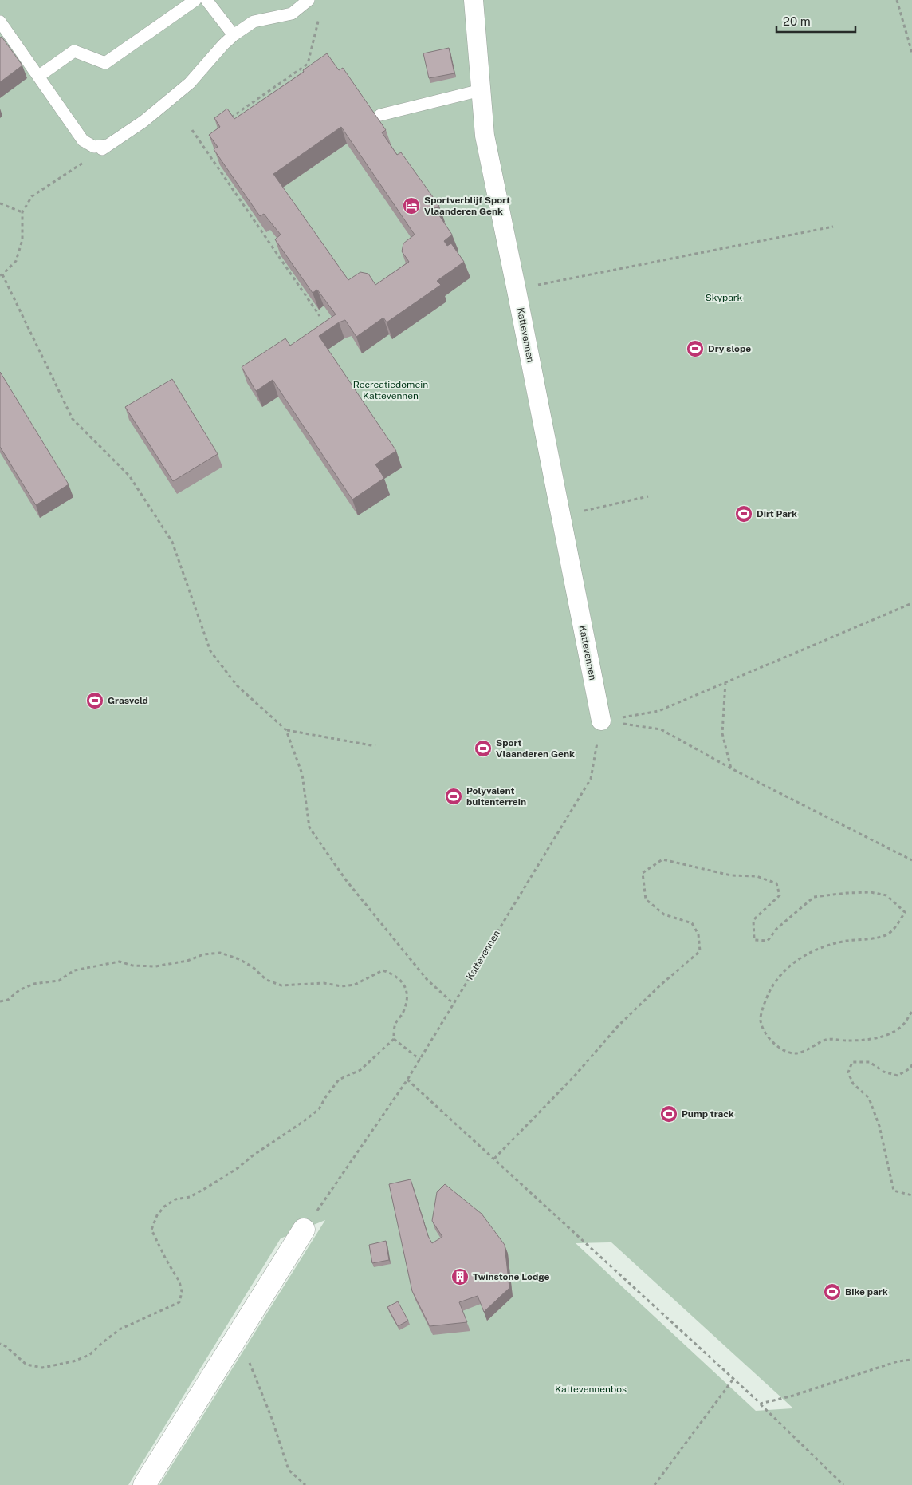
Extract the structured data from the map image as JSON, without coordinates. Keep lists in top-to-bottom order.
{
  "streets": {
    "street": ["Kattevennen"]
  },
  "parks": ["Skypark", "Recreatiedomein Kattevennen", "Kattevennenbos"],
  "places": {
    "hotel": ["Sportverblijf Sport Vlaanderen Genk"],
    "sports": [
      "Dry slope",
      "Dirt Park",
      "Grasveld",
      "Sport Vlaanderen Genk",
      "Polyvalent buitenterrein",
      "Pump track",
      "Bike park"
    ],
    "building": ["Twinstone Lodge"]
  },
  "scale_bar": "20 m"
}
